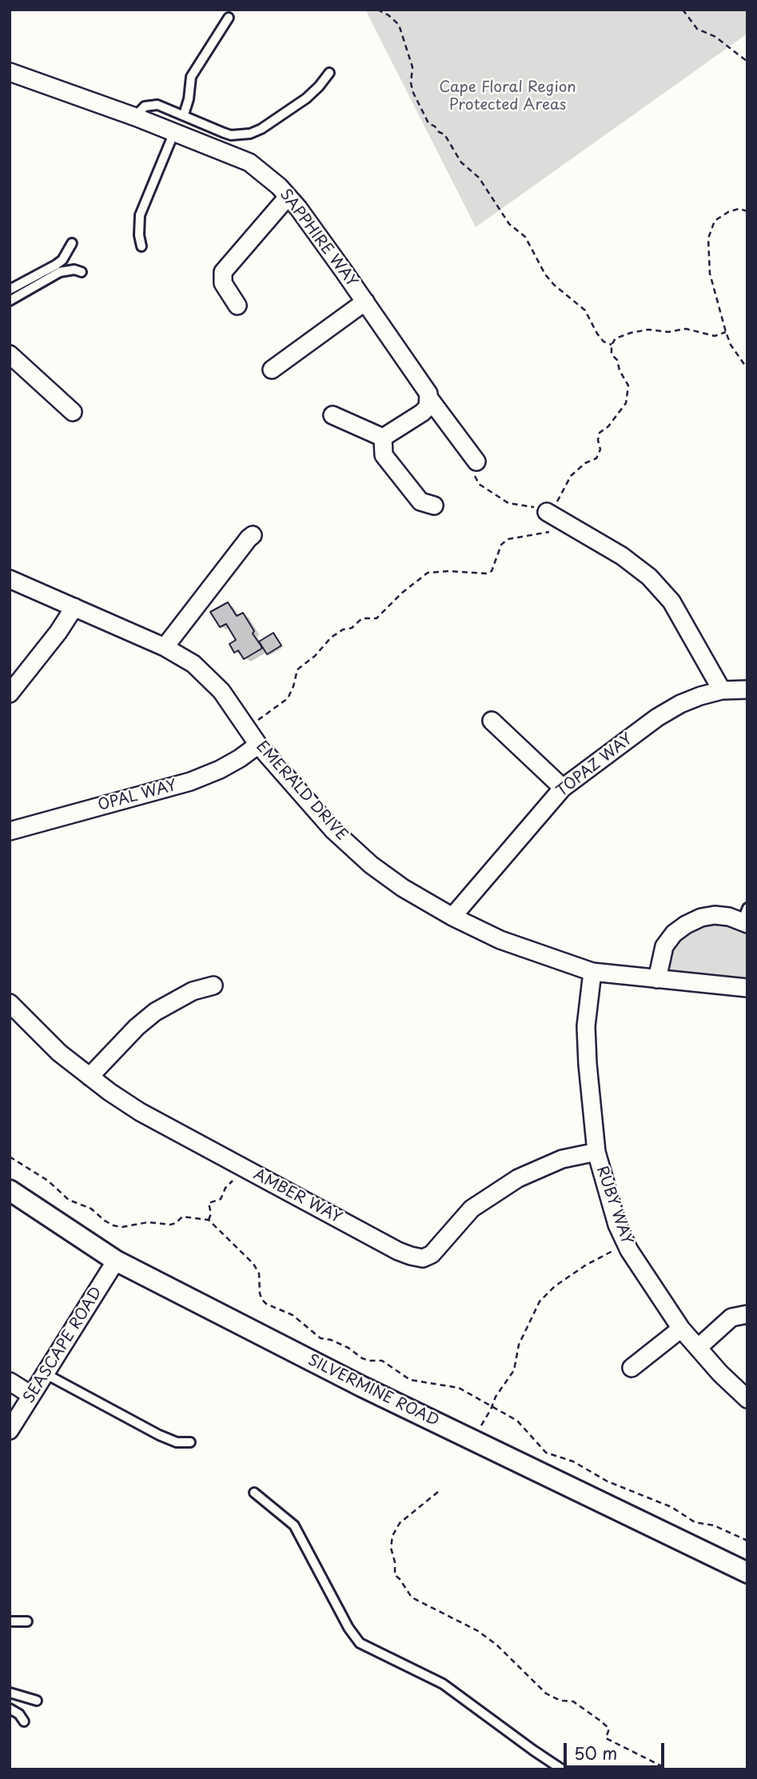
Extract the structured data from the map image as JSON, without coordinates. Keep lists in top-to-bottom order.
{
  "streets": {
    "street": [
      "SAPPHIRE WAY",
      "TOPAZ WAY",
      "EMERALD DRIVE",
      "OPAL WAY",
      "AMBER WAY",
      "RUBY WAY",
      "SEASCAPE ROAD",
      "SILVERMINE ROAD"
    ]
  },
  "crossings": [
    ["TOPAZ WAY", "EMERALD DRIVE"],
    ["EMERALD DRIVE", "OPAL WAY"],
    ["EMERALD DRIVE", "RUBY WAY"],
    ["AMBER WAY", "RUBY WAY"],
    ["SEASCAPE ROAD", "SILVERMINE ROAD"]
  ],
  "parks": ["Cape Floral Region Protected Areas"],
  "scale_bar": "50 m"
}
